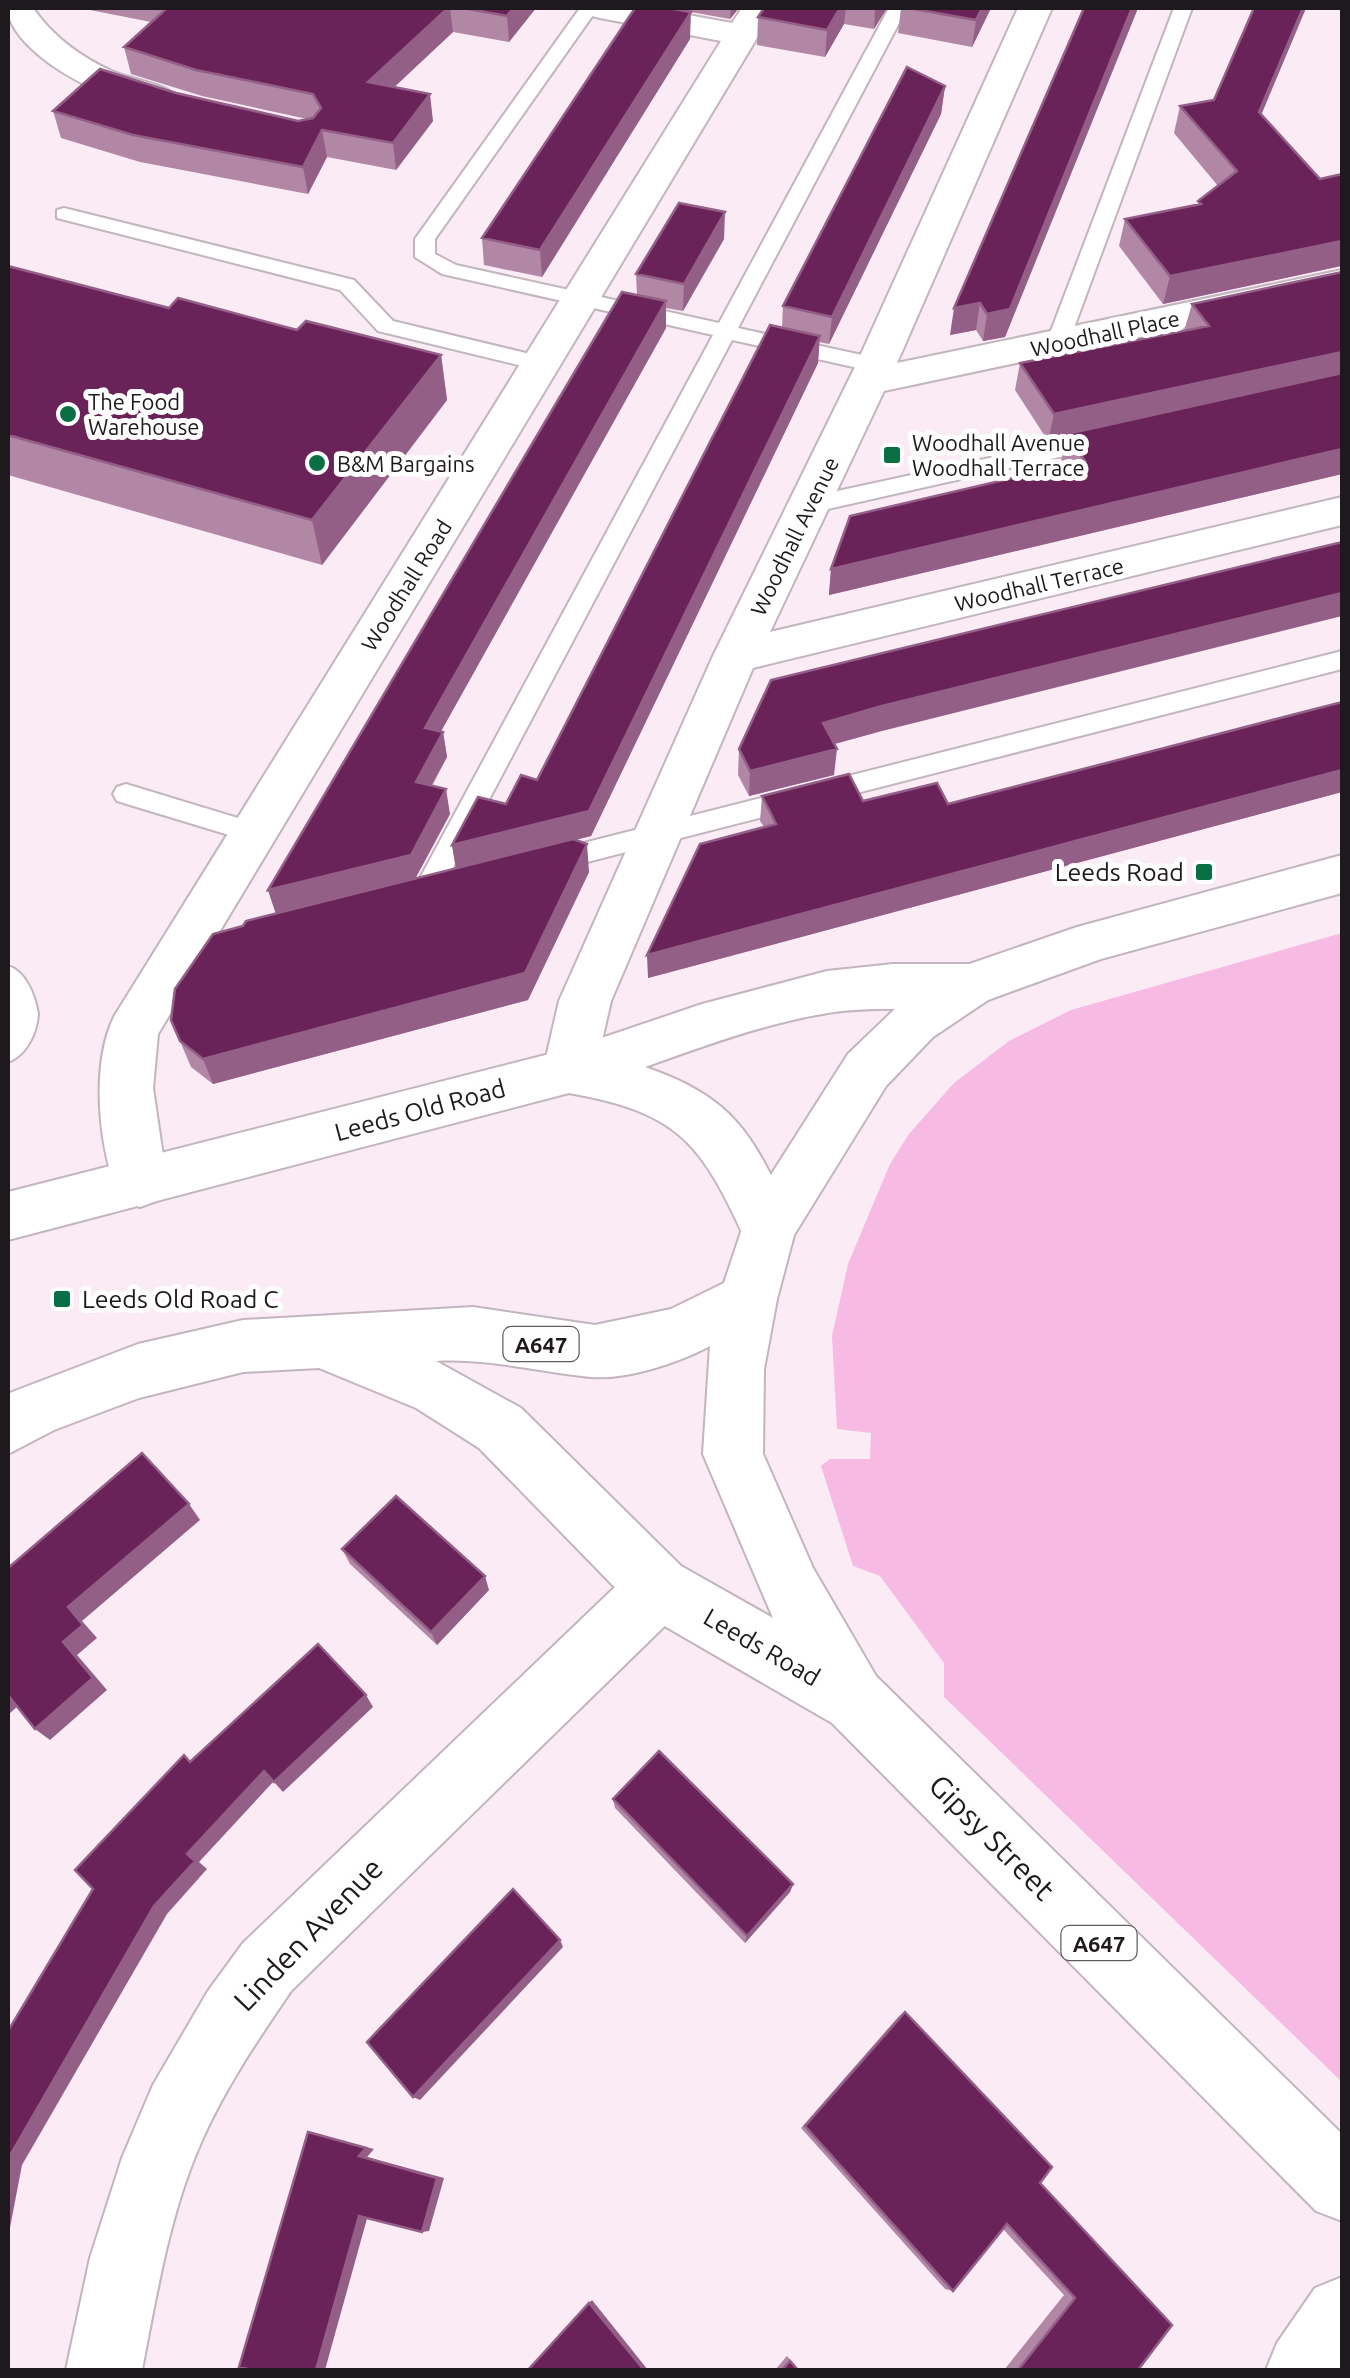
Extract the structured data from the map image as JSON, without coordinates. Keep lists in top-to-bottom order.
{
  "streets": {
    "main road": [
      "Woodhall Place",
      "Woodhall Avenue",
      "Woodhall Terrace",
      "Woodhall Road",
      "Leeds Old Road",
      "A647",
      "Leeds Road",
      "Gipsy Street",
      "Linden Avenue"
    ]
  },
  "crossings": [
    ["Woodhall Place", "Woodhall Avenue"],
    ["Woodhall Avenue", "Woodhall Terrace"],
    ["Woodhall Avenue", "Leeds Old Road"],
    ["Woodhall Avenue", "Leeds Road"],
    ["Woodhall Road", "Leeds Old Road"],
    ["Leeds Old Road", "Leeds Road"],
    ["Leeds Road", "Gipsy Street"],
    ["Leeds Road", "Linden Avenue"]
  ],
  "places": {
    "other": ["The Food Warehouse", "B&M Bargains"],
    "transit": ["Woodhall Avenue Woodhall Terrace", "Leeds Road", "Leeds Old Road C"]
  }
}
